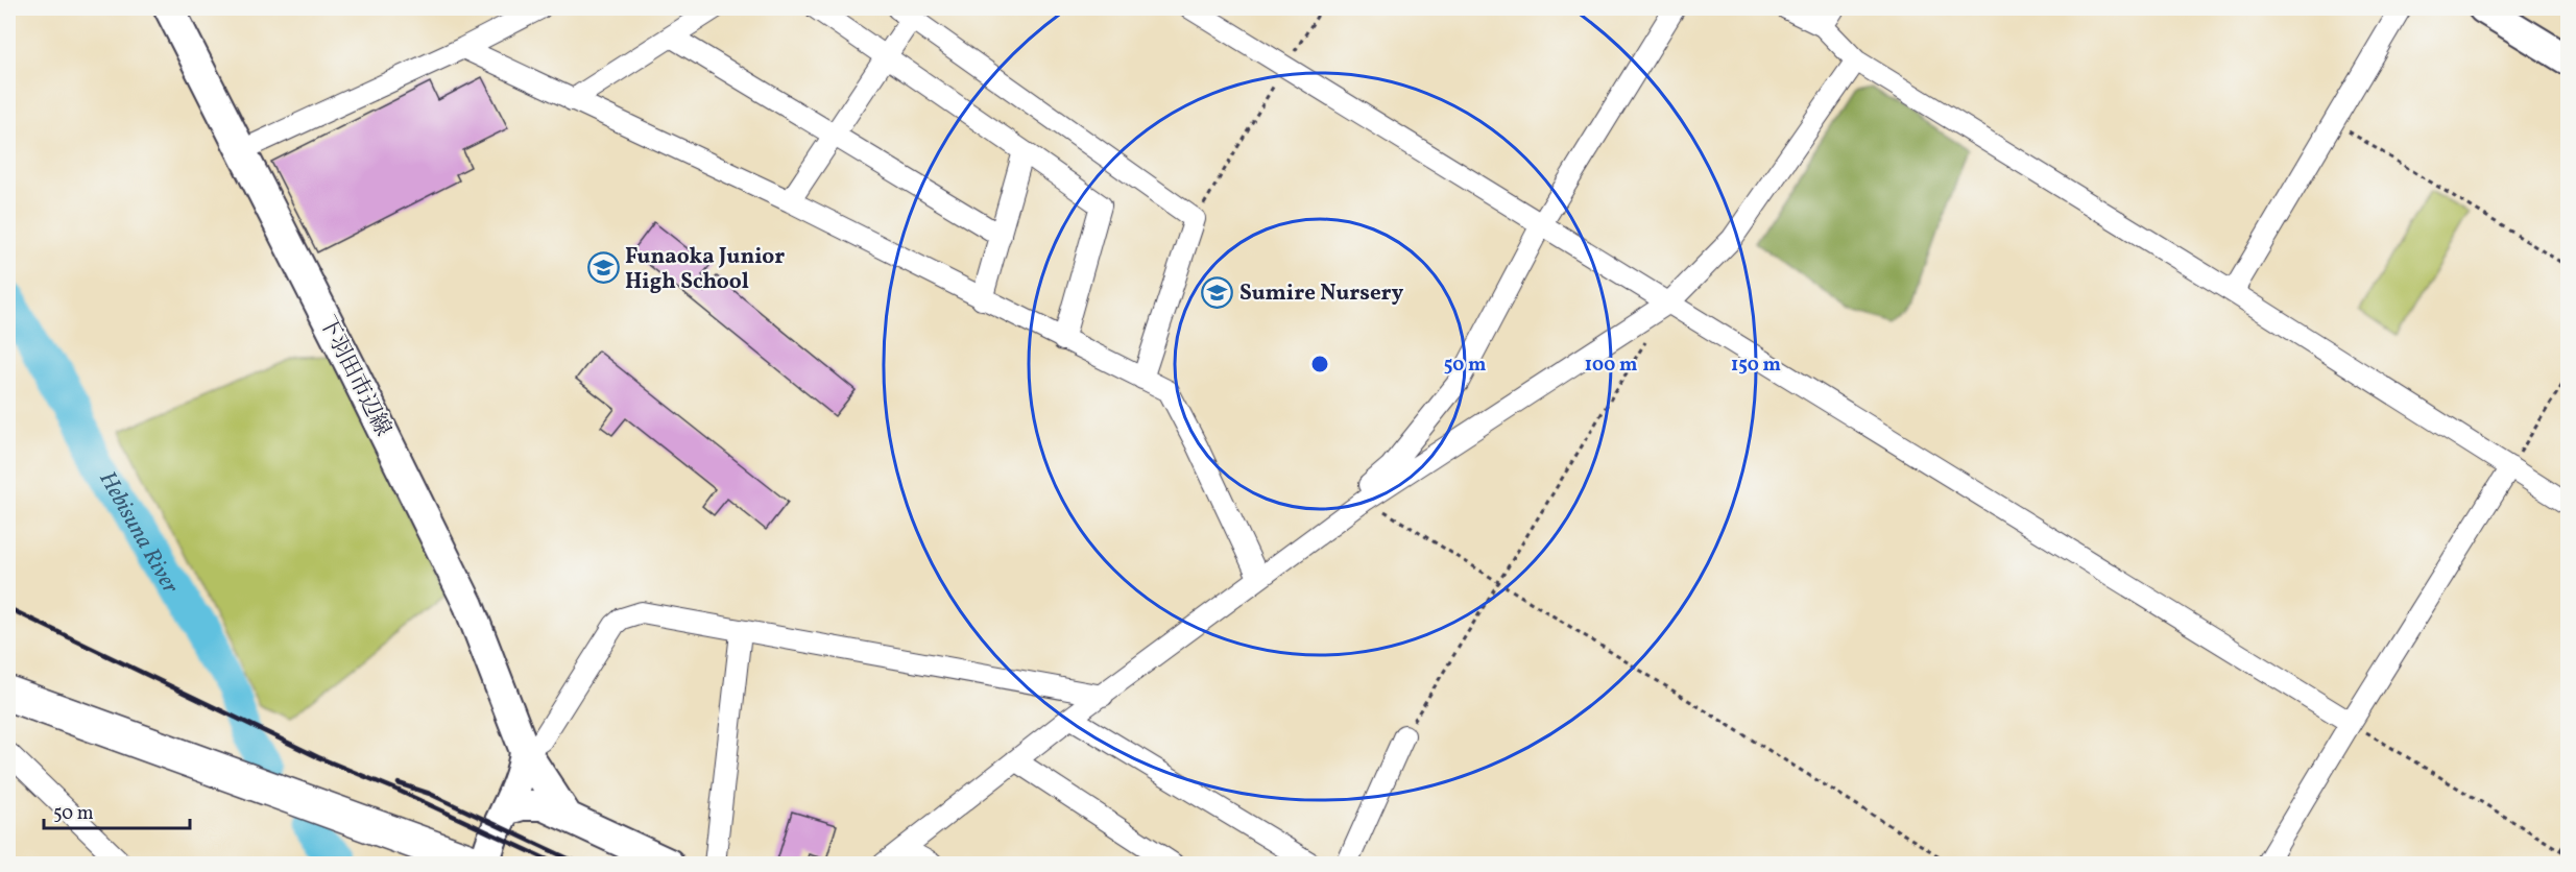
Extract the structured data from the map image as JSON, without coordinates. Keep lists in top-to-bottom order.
{
  "streets": {
    "main road": ["下羽田市辺線"]
  },
  "water": ["Hebisuna River"],
  "places": {
    "school or university": ["Funaoka Junior High School", "Sumire Nursery"]
  },
  "scale_bar": "50 m",
  "rings": ["50 m", "100 m", "150 m"]
}
